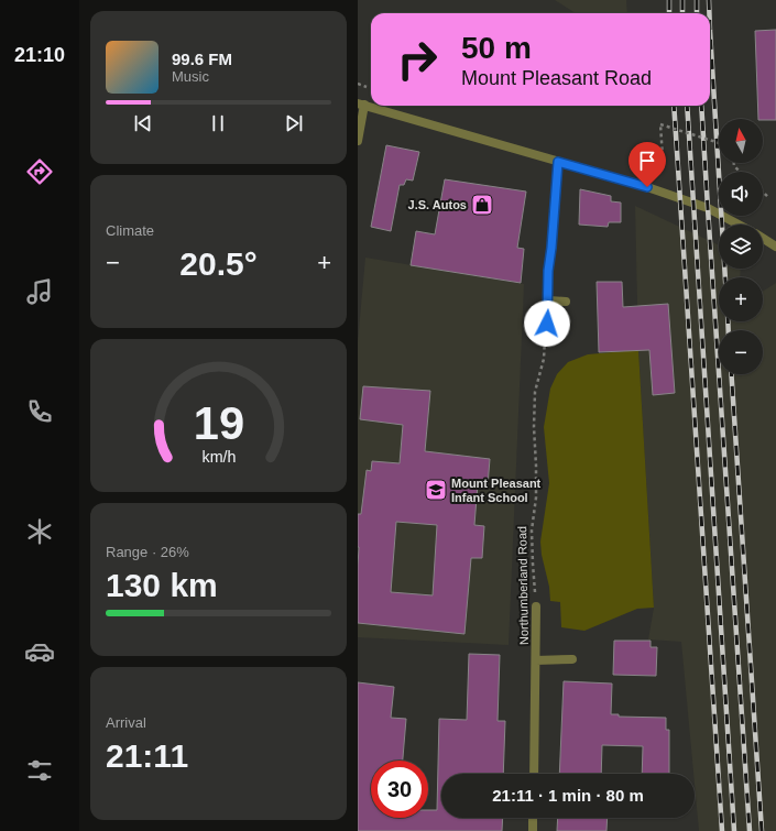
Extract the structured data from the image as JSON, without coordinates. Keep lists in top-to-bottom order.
{
  "streets": {
    "street": ["Northumberland Road"]
  },
  "places": {
    "shop": ["J.S. Autos"],
    "school or university": ["Mount Pleasant Infant School"]
  },
  "north": "top",
  "page": {
    "tabs": "21:10",
    "turn": ["50 m", "Mount Pleasant Road"],
    "song": ["99.6 FM", "Music"],
    "map_buttons": ["+", "−"],
    "tile": [
      "Climate",
      ["Range · 26%", "130 km"],
      ["Arrival", "21:11"]
    ],
    "heat": ["−", "20.5°", "+"],
    "limit": "30",
    "trip": "21:11 · 1 min · 80 m",
    "gauge": ["19", "km/h"]
  }
}
